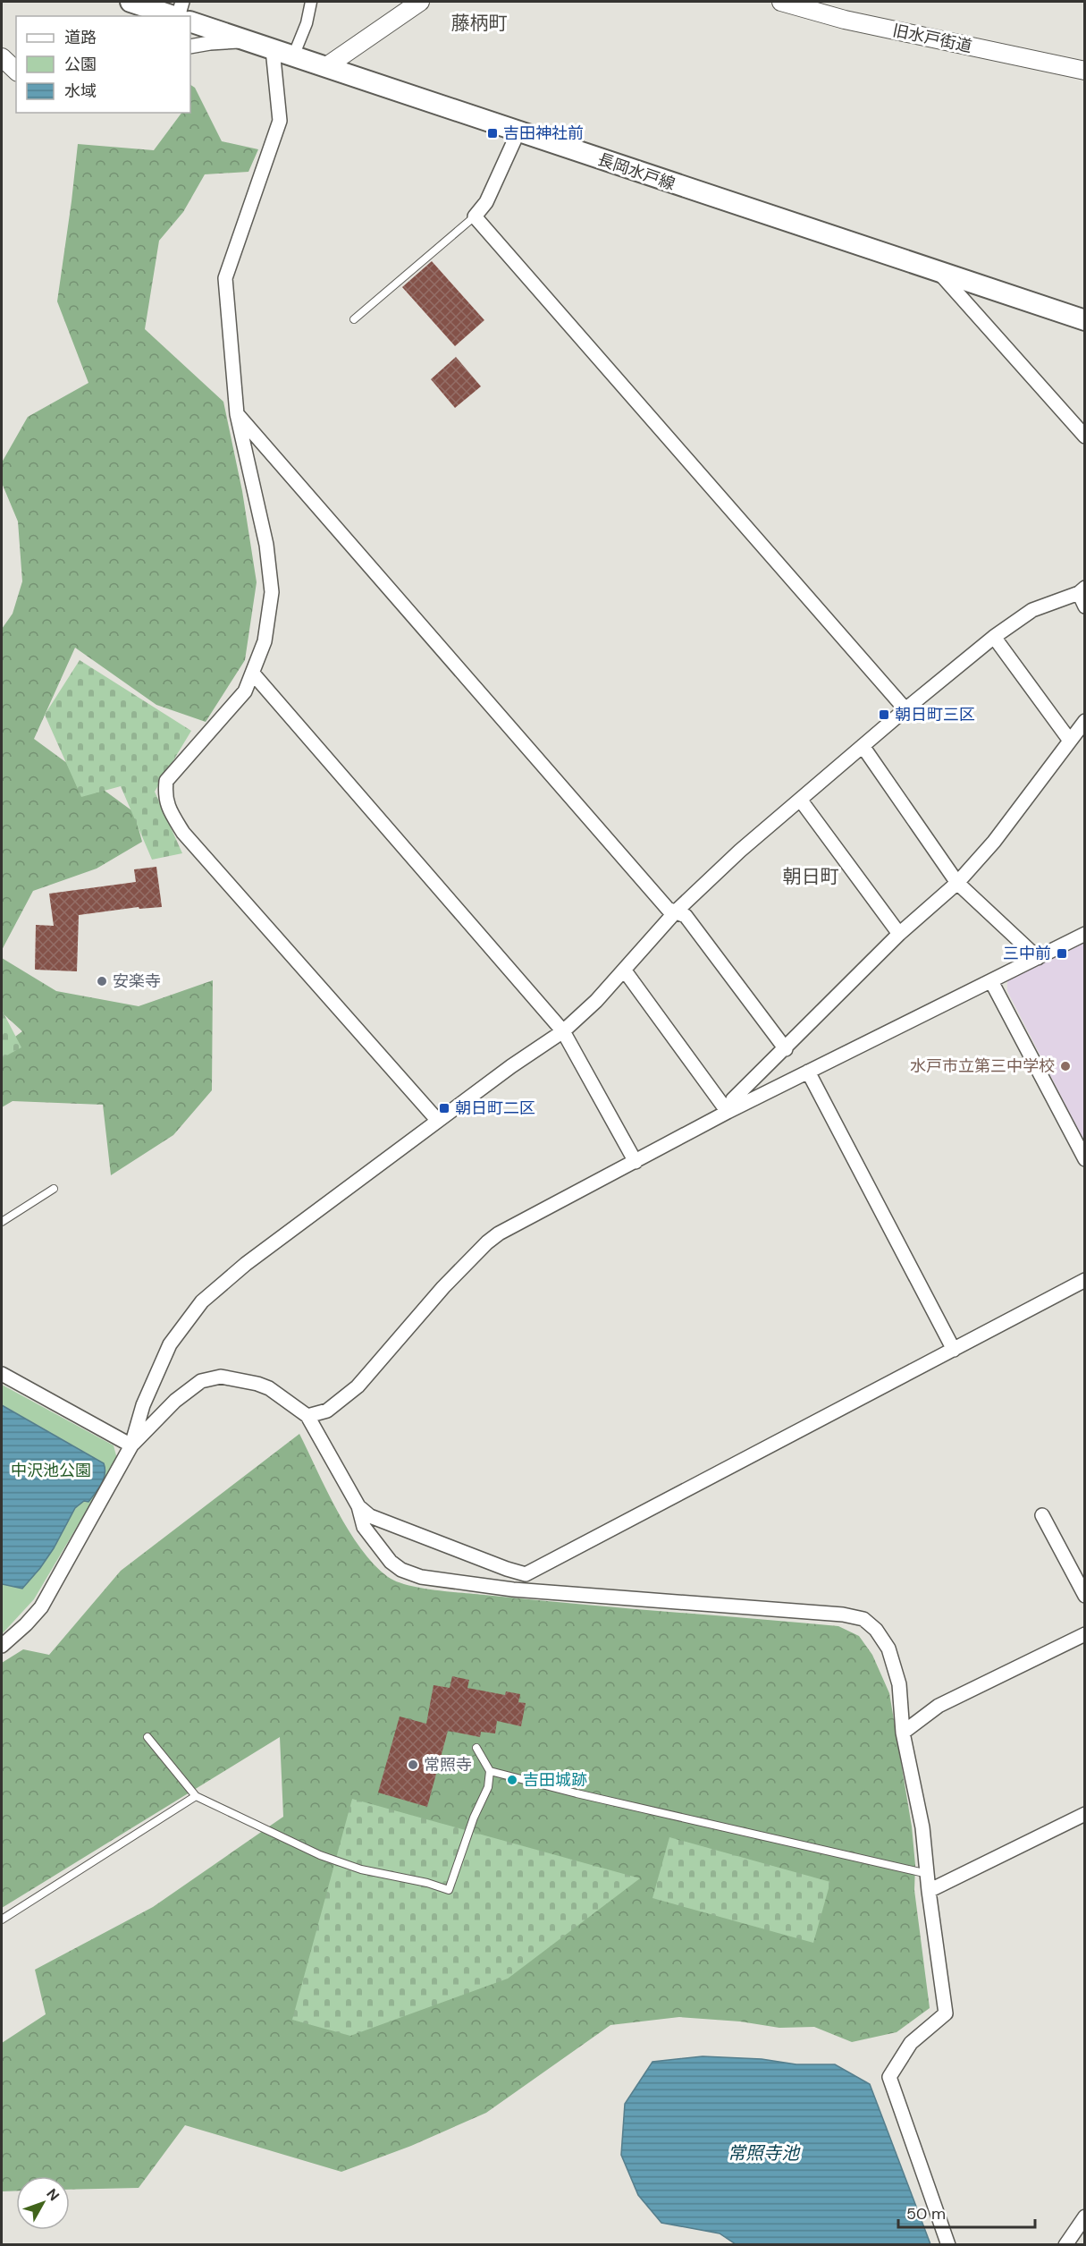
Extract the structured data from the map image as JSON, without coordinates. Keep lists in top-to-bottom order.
{
  "streets": {
    "main road": ["長岡水戸線"],
    "street": ["旧水戸街道"]
  },
  "districts": ["藤柄町", "朝日町"],
  "water": ["常照寺池"],
  "parks": ["中沢池公園"],
  "places": {
    "transit": [
      "吉田神社前",
      "朝日町三区",
      "三中前",
      "朝日町二区"
    ],
    "other": [
      "安楽寺",
      "水戸市立第三中学校",
      "常照寺",
      "吉田城跡"
    ]
  },
  "legend": ["道路", "公園", "水域"],
  "scale_bar": "50 m",
  "north": "top right"
}
